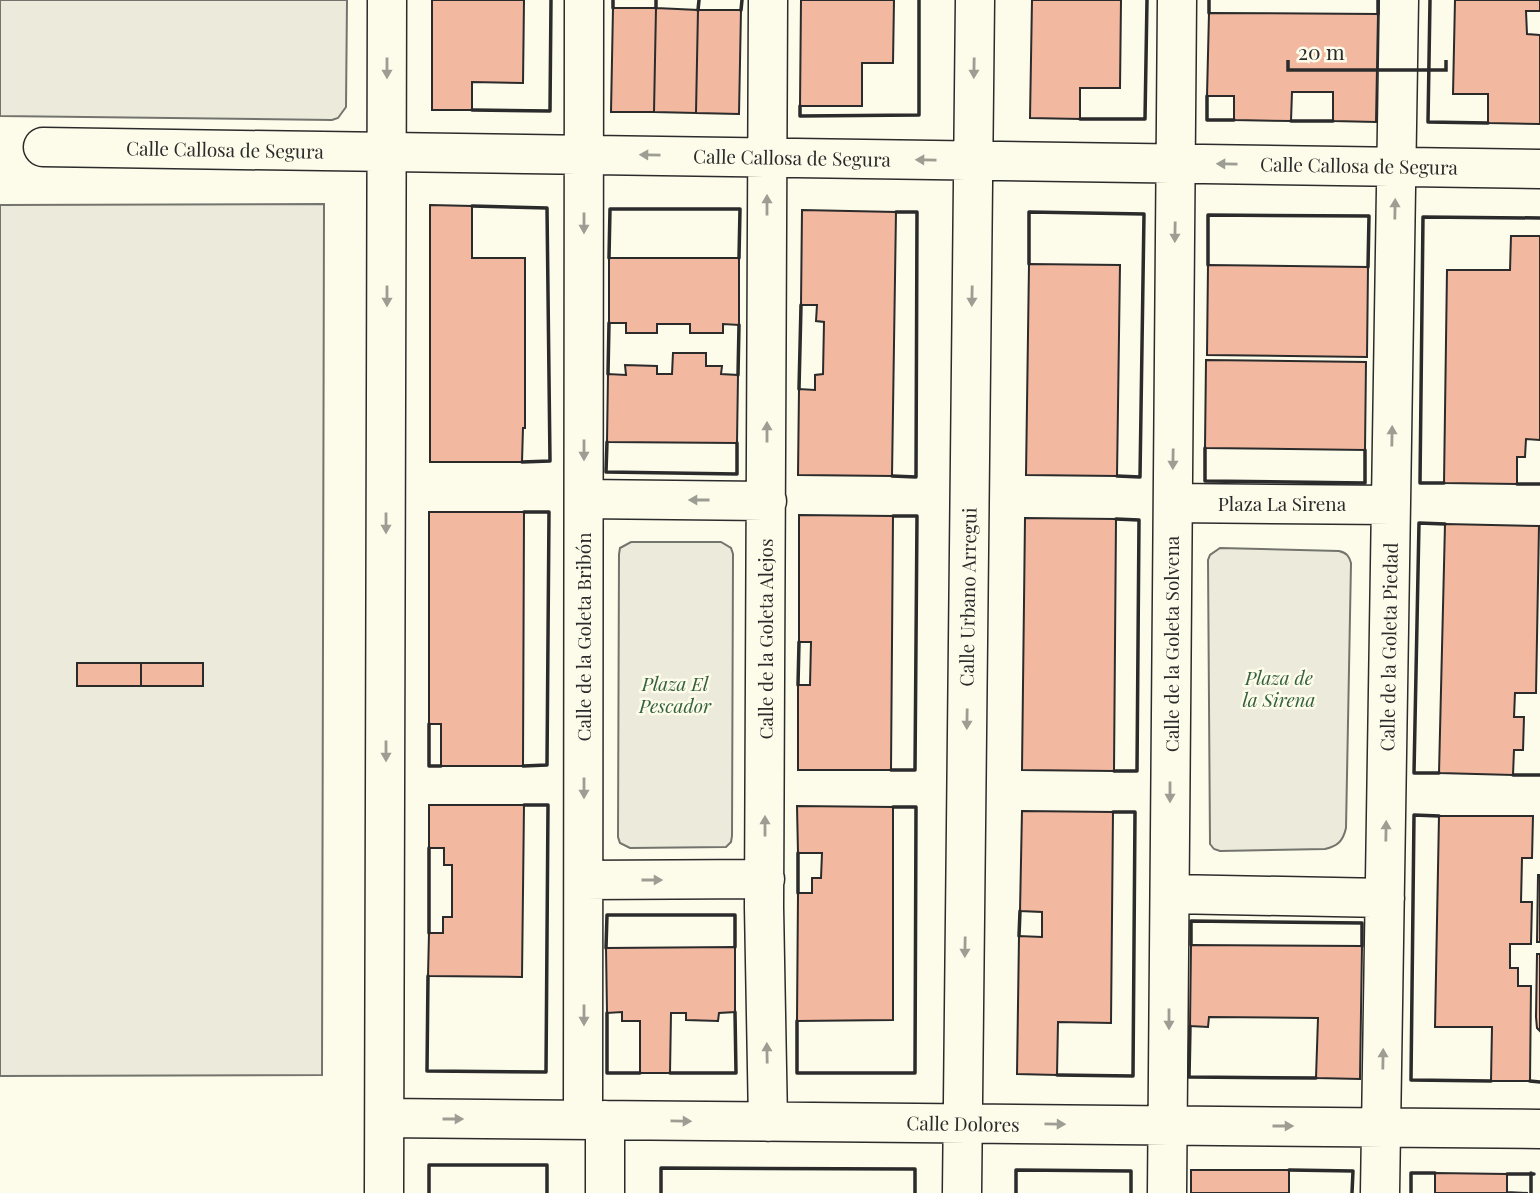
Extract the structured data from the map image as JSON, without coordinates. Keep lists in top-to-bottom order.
{
  "streets": {
    "street": [
      "Calle Callosa de Segura",
      "Plaza La Sirena",
      "Calle Urbano Arregui",
      "Calle de la Goleta Bribón",
      "Calle de la Goleta Alejos",
      "Calle de la Goleta Solvena",
      "Calle de la Goleta Piedad",
      "Calle Dolores"
    ]
  },
  "crossings": [
    ["Calle Callosa de Segura", "Calle Urbano Arregui"],
    ["Calle Callosa de Segura", "Calle de la Goleta Bribón"],
    ["Calle Callosa de Segura", "Calle de la Goleta Alejos"],
    ["Calle Callosa de Segura", "Calle de la Goleta Solvena"],
    ["Calle Callosa de Segura", "Calle de la Goleta Piedad"],
    ["Plaza La Sirena", "Calle de la Goleta Solvena"],
    ["Plaza La Sirena", "Calle de la Goleta Piedad"],
    ["Calle Urbano Arregui", "Calle Dolores"],
    ["Calle de la Goleta Bribón", "Calle Dolores"],
    ["Calle de la Goleta Alejos", "Calle Dolores"],
    ["Calle de la Goleta Solvena", "Calle Dolores"],
    ["Calle de la Goleta Piedad", "Calle Dolores"]
  ],
  "one_way": [
    "Calle Urbano Arregui",
    "Calle de la Goleta Alejos",
    "Calle de la Goleta Solvena",
    "Calle de la Goleta Piedad"
  ],
  "parks": ["Plaza de la Sirena", "Plaza El Pescador"],
  "scale_bar": "20 m"
}
